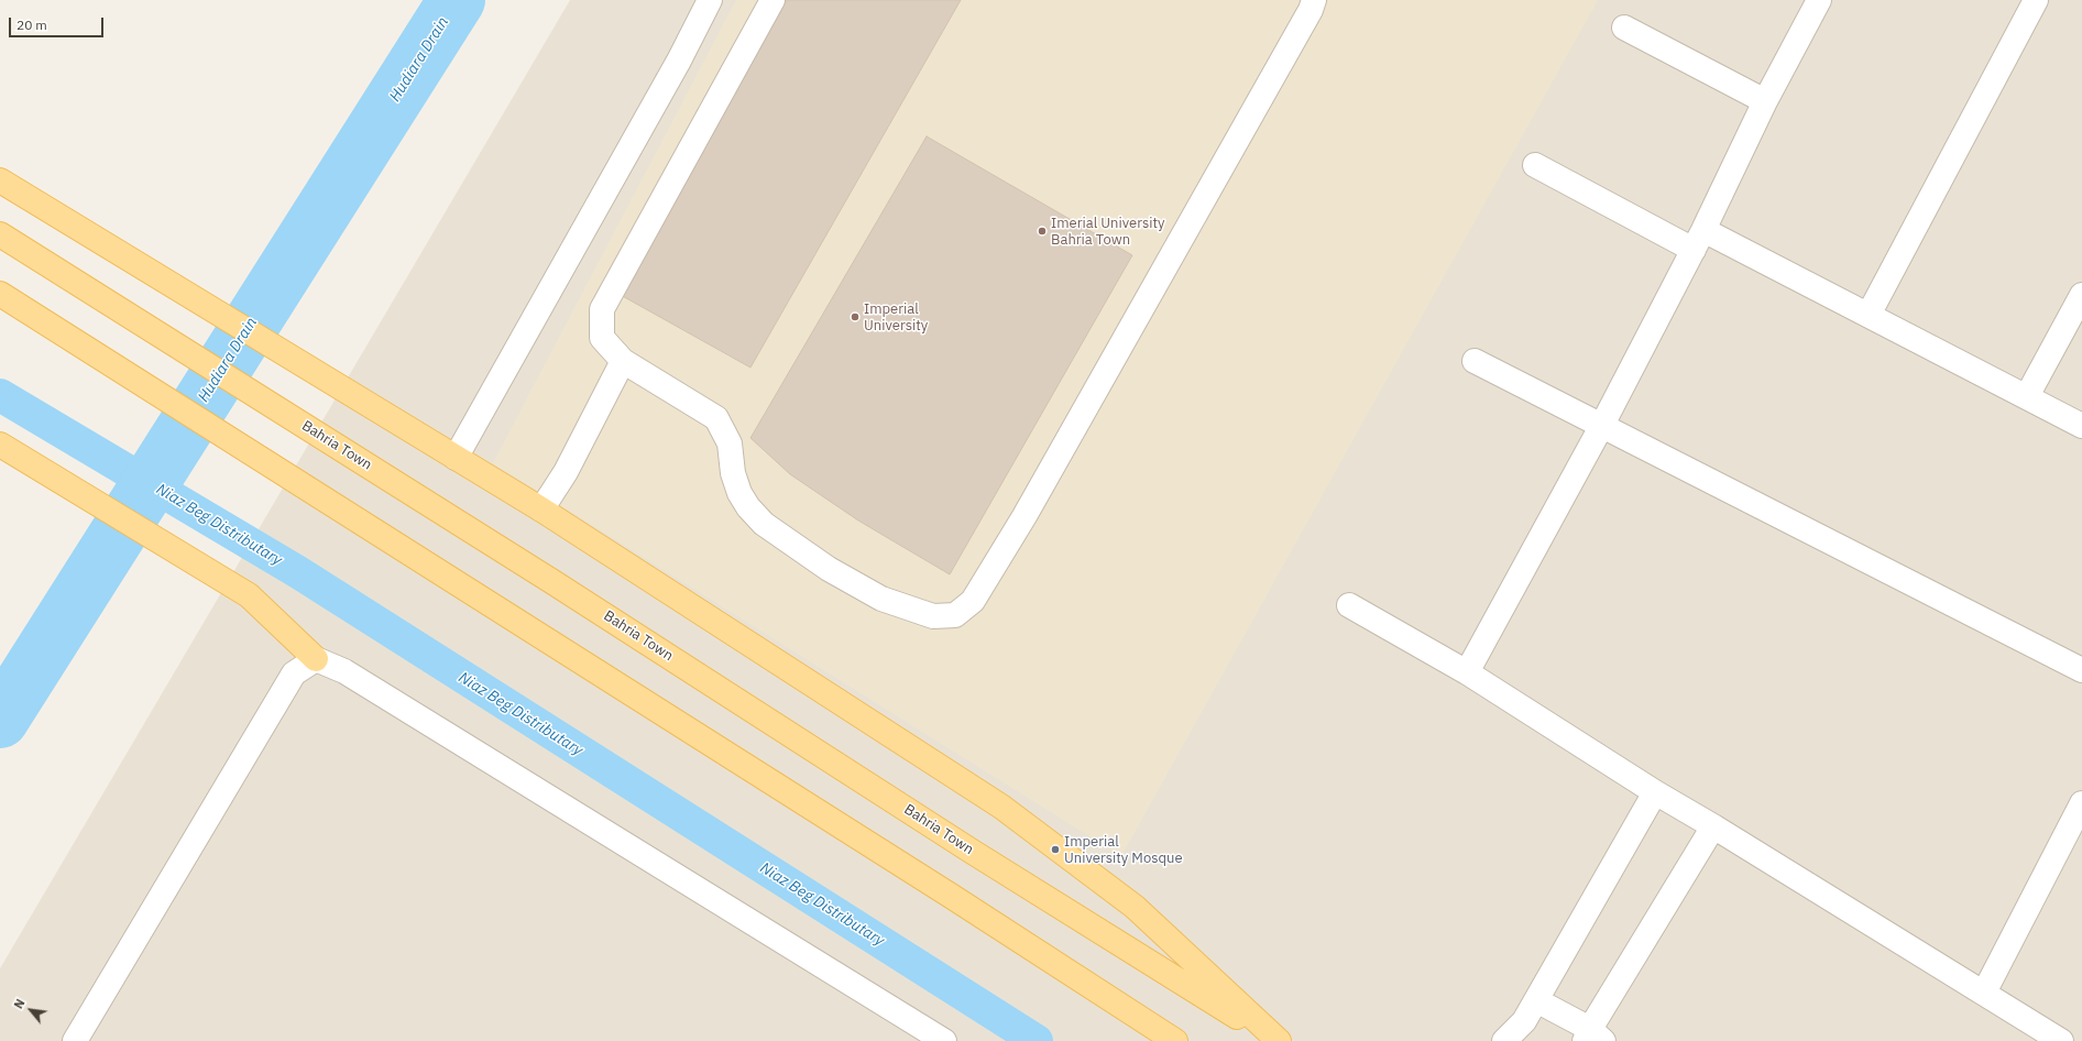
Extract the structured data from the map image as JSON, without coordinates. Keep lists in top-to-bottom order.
{
  "streets": {
    "main road": ["Bahria Town"]
  },
  "water": ["Hudiara Drain", "Niaz Beg Distributary"],
  "places": ["Imerial University Bahria Town", "Imperial University", "Imperial University Mosque"],
  "scale_bar": "20 m",
  "north": "top left"
}
